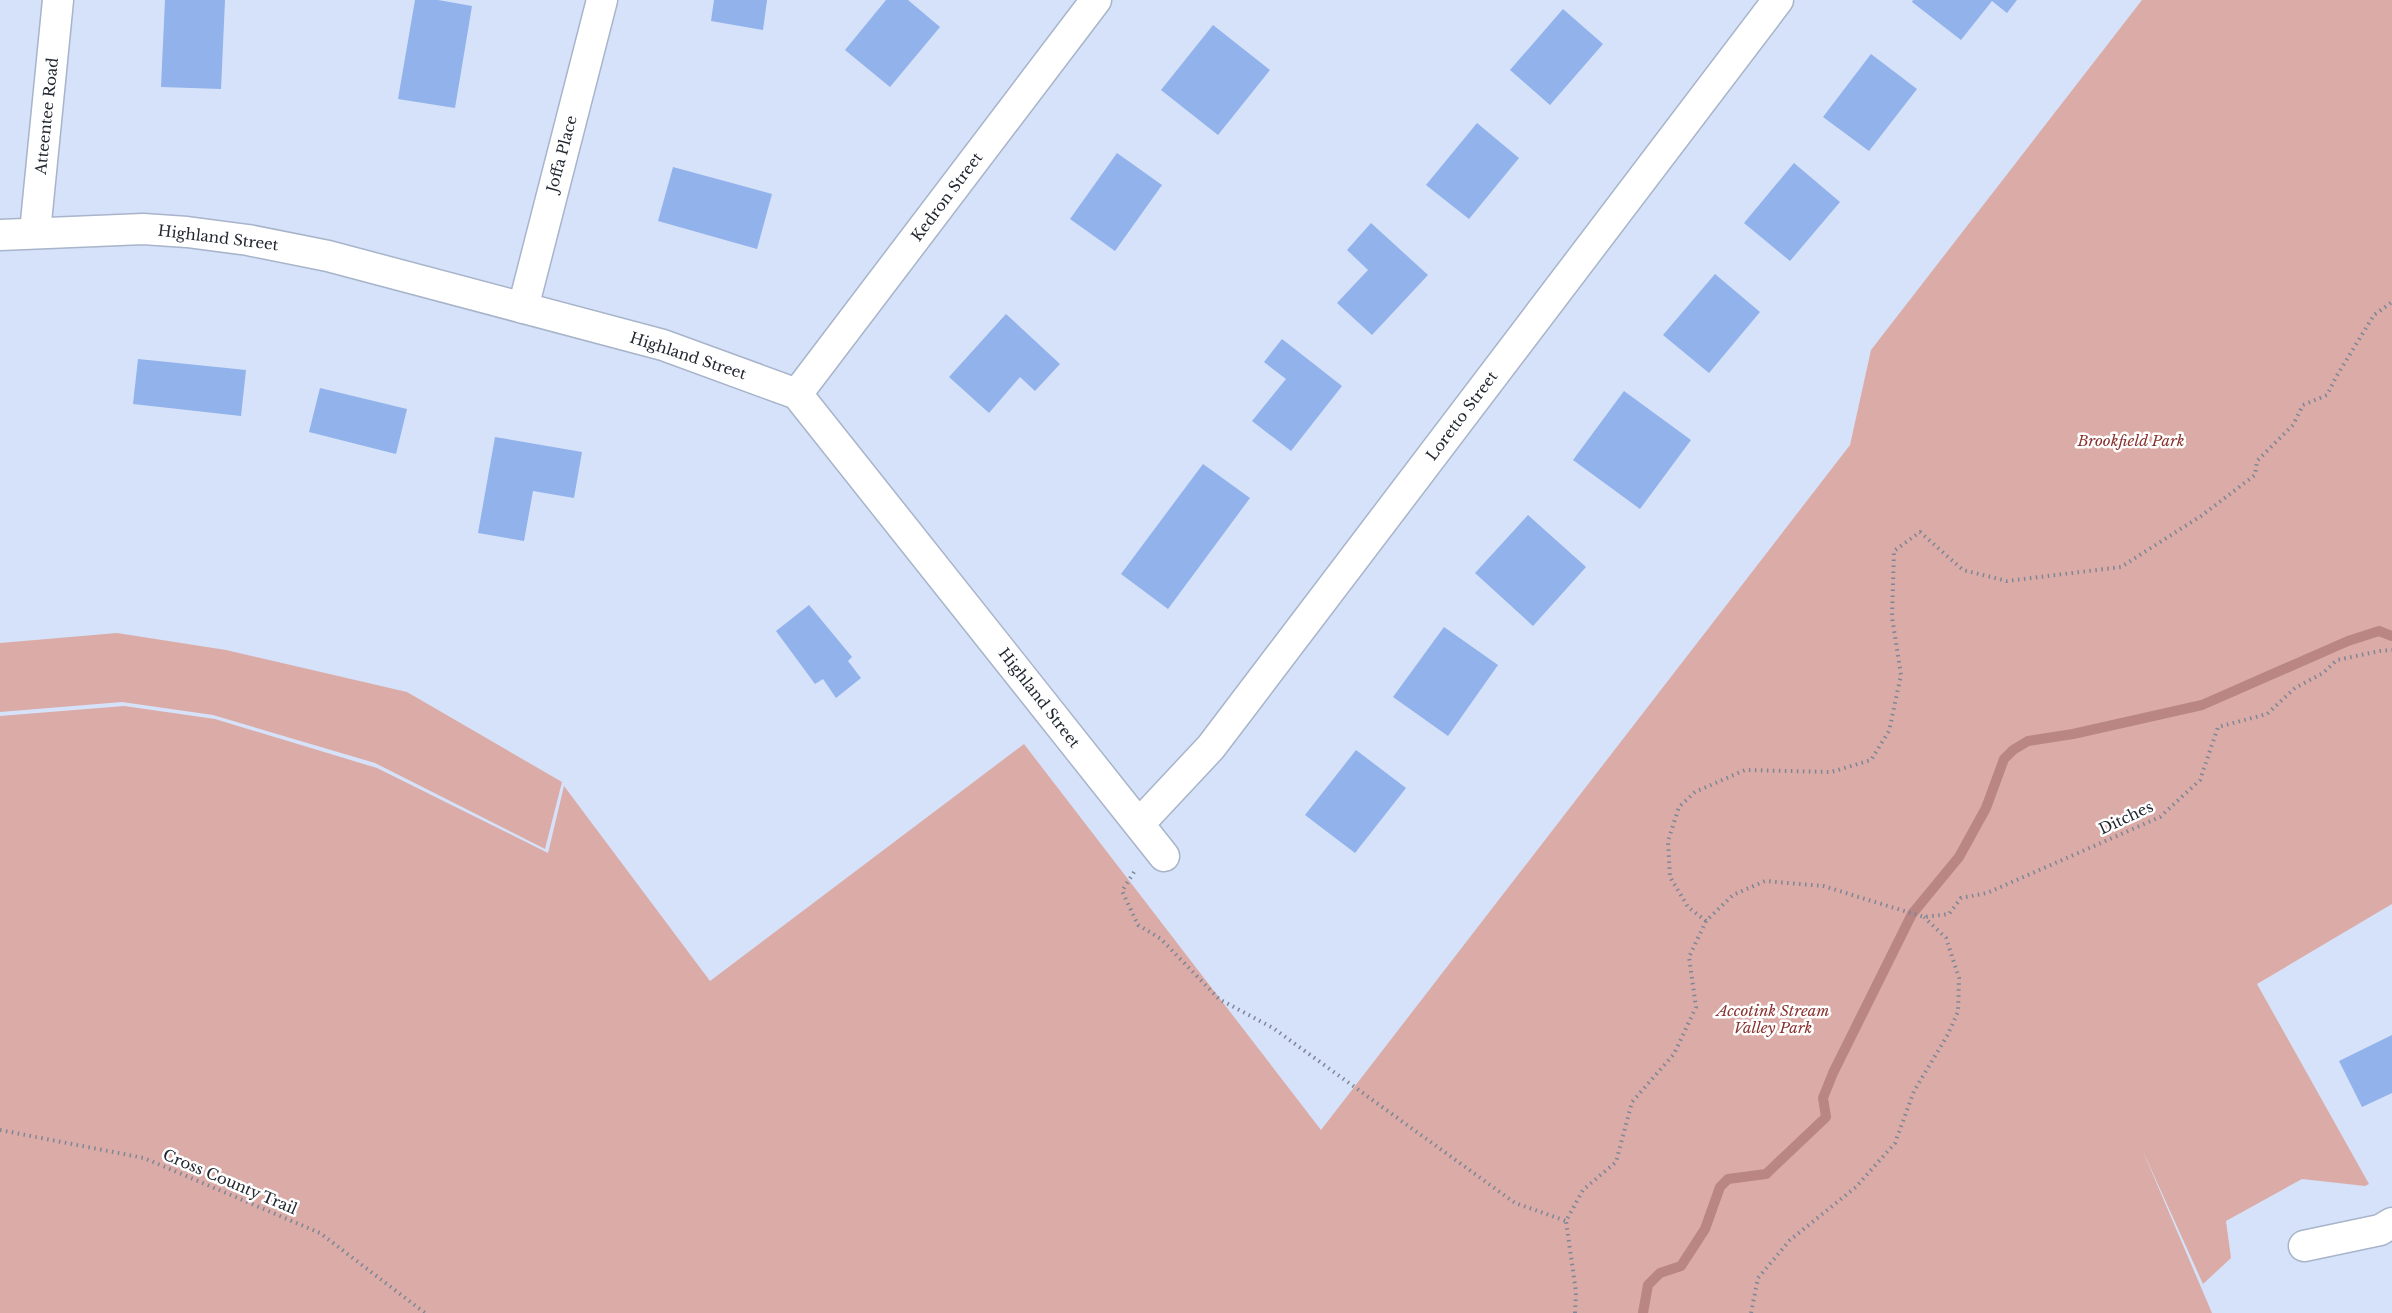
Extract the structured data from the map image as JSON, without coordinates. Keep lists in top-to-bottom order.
{
  "streets": {
    "street": [
      "Atteentee Road",
      "Joffa Place",
      "Kedron Street",
      "Highland Street",
      "Loretto Street"
    ],
    "path": ["Ditches", "Cross County Trail"]
  },
  "crossings": [
    ["Atteentee Road", "Highland Street"],
    ["Joffa Place", "Highland Street"],
    ["Kedron Street", "Highland Street"],
    ["Highland Street", "Loretto Street"]
  ],
  "parks": ["Brookfield Park", "Accotink Stream Valley Park"]
}
